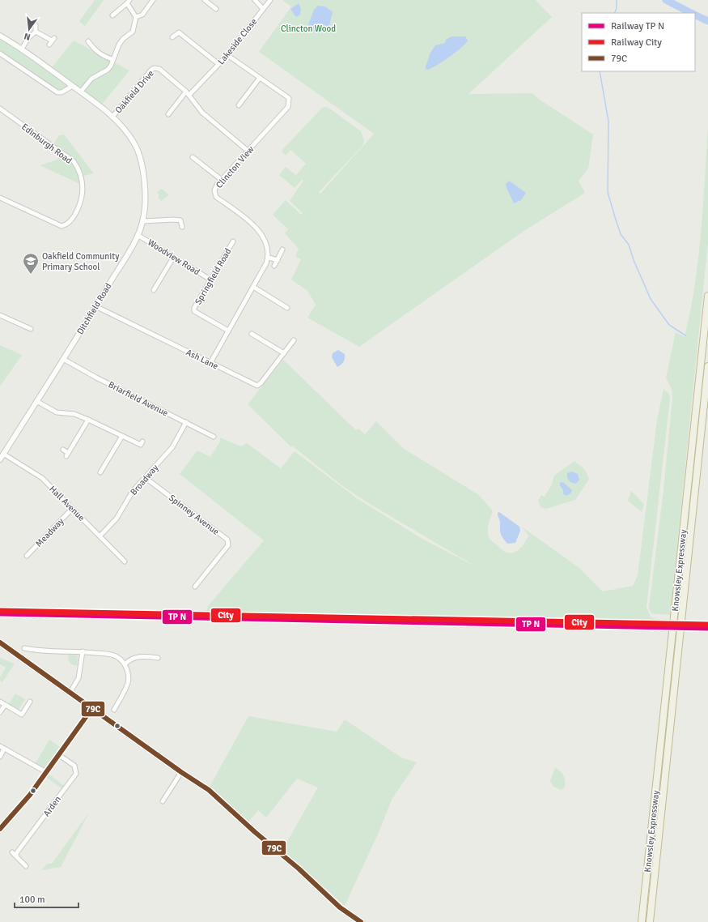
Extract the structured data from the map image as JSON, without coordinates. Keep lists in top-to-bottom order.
{
  "streets": {
    "highway": ["Knowsley Expressway"],
    "street": [
      "Lakeside Close",
      "Oakfield Drive",
      "Edinburgh Road",
      "Clincton View",
      "Woodview Road",
      "Springfield Road",
      "Ditchfield Road",
      "Ash Lane",
      "Briarfield Avenue",
      "Broadway",
      "Hall Avenue",
      "Spinney Avenue",
      "Meadway",
      "Arden"
    ]
  },
  "crossings": [
    ["Lakeside Close", "Oakfield Drive"],
    ["Lakeside Close", "Clincton View"],
    ["Oakfield Drive", "Clincton View"],
    ["Oakfield Drive", "Ditchfield Road"],
    ["Woodview Road", "Springfield Road"],
    ["Woodview Road", "Ditchfield Road"],
    ["Ditchfield Road", "Ash Lane"],
    ["Ditchfield Road", "Briarfield Avenue"],
    ["Ditchfield Road", "Hall Avenue"],
    ["Briarfield Avenue", "Broadway"],
    ["Broadway", "Hall Avenue"],
    ["Broadway", "Spinney Avenue"],
    ["Hall Avenue", "Meadway"]
  ],
  "parks": ["Clincton Wood"],
  "places": {
    "school or university": ["Oakfield Community Primary School"]
  },
  "lines": ["rail line City", "transit line 79C"],
  "legend": ["Railway TP N", "Railway City", "79C"],
  "scale_bar": "100 m",
  "north": "bottom"
}
